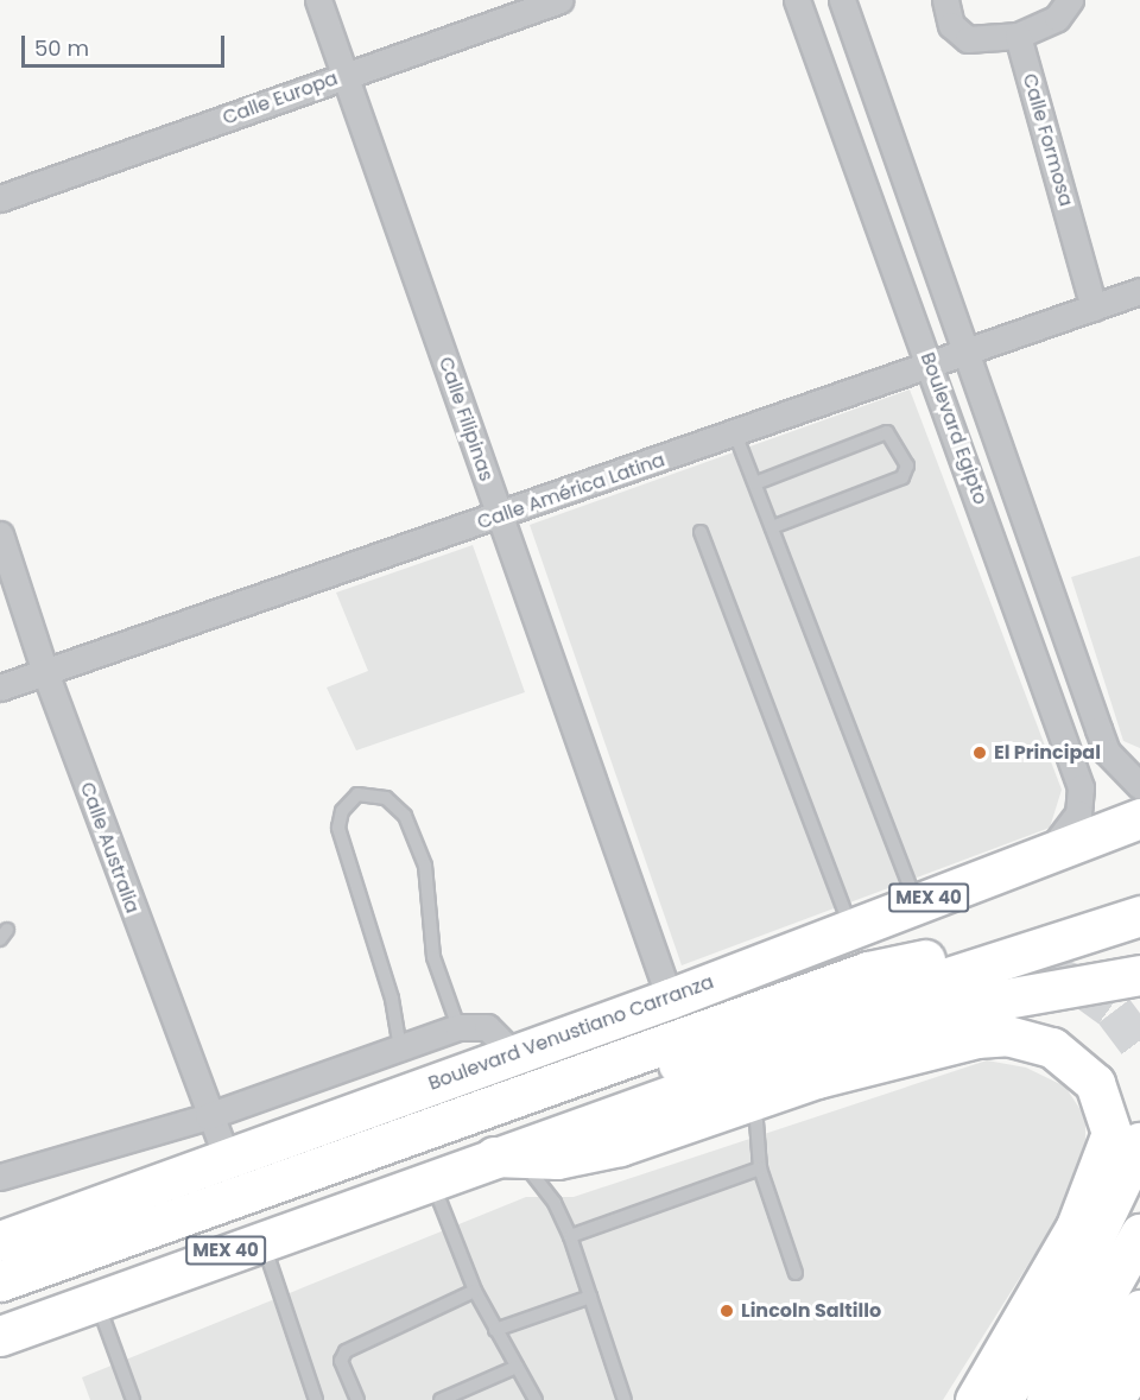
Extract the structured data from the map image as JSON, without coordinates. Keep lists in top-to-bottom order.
{
  "streets": {
    "main road": ["MEX 40", "Boulevard Venustiano Carranza"],
    "street": [
      "Calle Europa",
      "Calle Formosa",
      "Calle Filipinas",
      "Boulevard Egipto",
      "Calle América Latina",
      "Calle Australia"
    ]
  },
  "crossings": [
    ["Calle Europa", "Calle Filipinas"],
    ["Calle Formosa", "Calle América Latina"],
    ["Calle Filipinas", "Calle América Latina"],
    ["Calle Filipinas", "Boulevard Venustiano Carranza"],
    ["Boulevard Egipto", "Calle América Latina"],
    ["Boulevard Egipto", "Boulevard Venustiano Carranza"],
    ["Calle América Latina", "Calle Australia"],
    ["Calle Australia", "Boulevard Venustiano Carranza"]
  ],
  "places": ["El Principal", "Lincoln Saltillo"],
  "scale_bar": "50 m"
}
